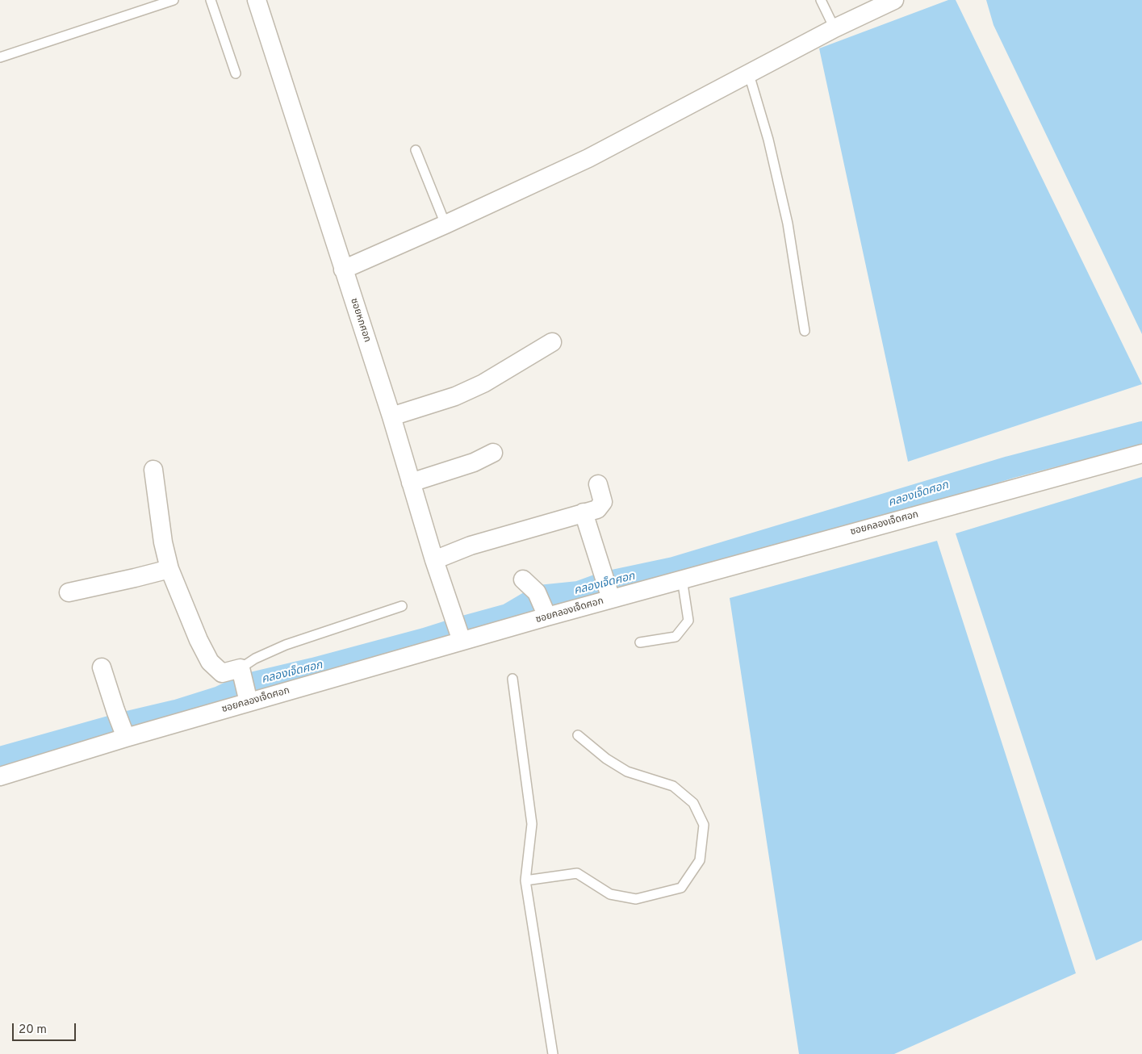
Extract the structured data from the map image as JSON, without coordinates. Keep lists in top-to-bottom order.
{
  "streets": {
    "street": ["ซอยหกศอก", "ซอยคลองเจ็ดศอก"]
  },
  "crossings": [
    ["ซอยหกศอก", "ซอยคลองเจ็ดศอก"]
  ],
  "water": ["คลองเจ็ดศอก"],
  "scale_bar": "20 m"
}
